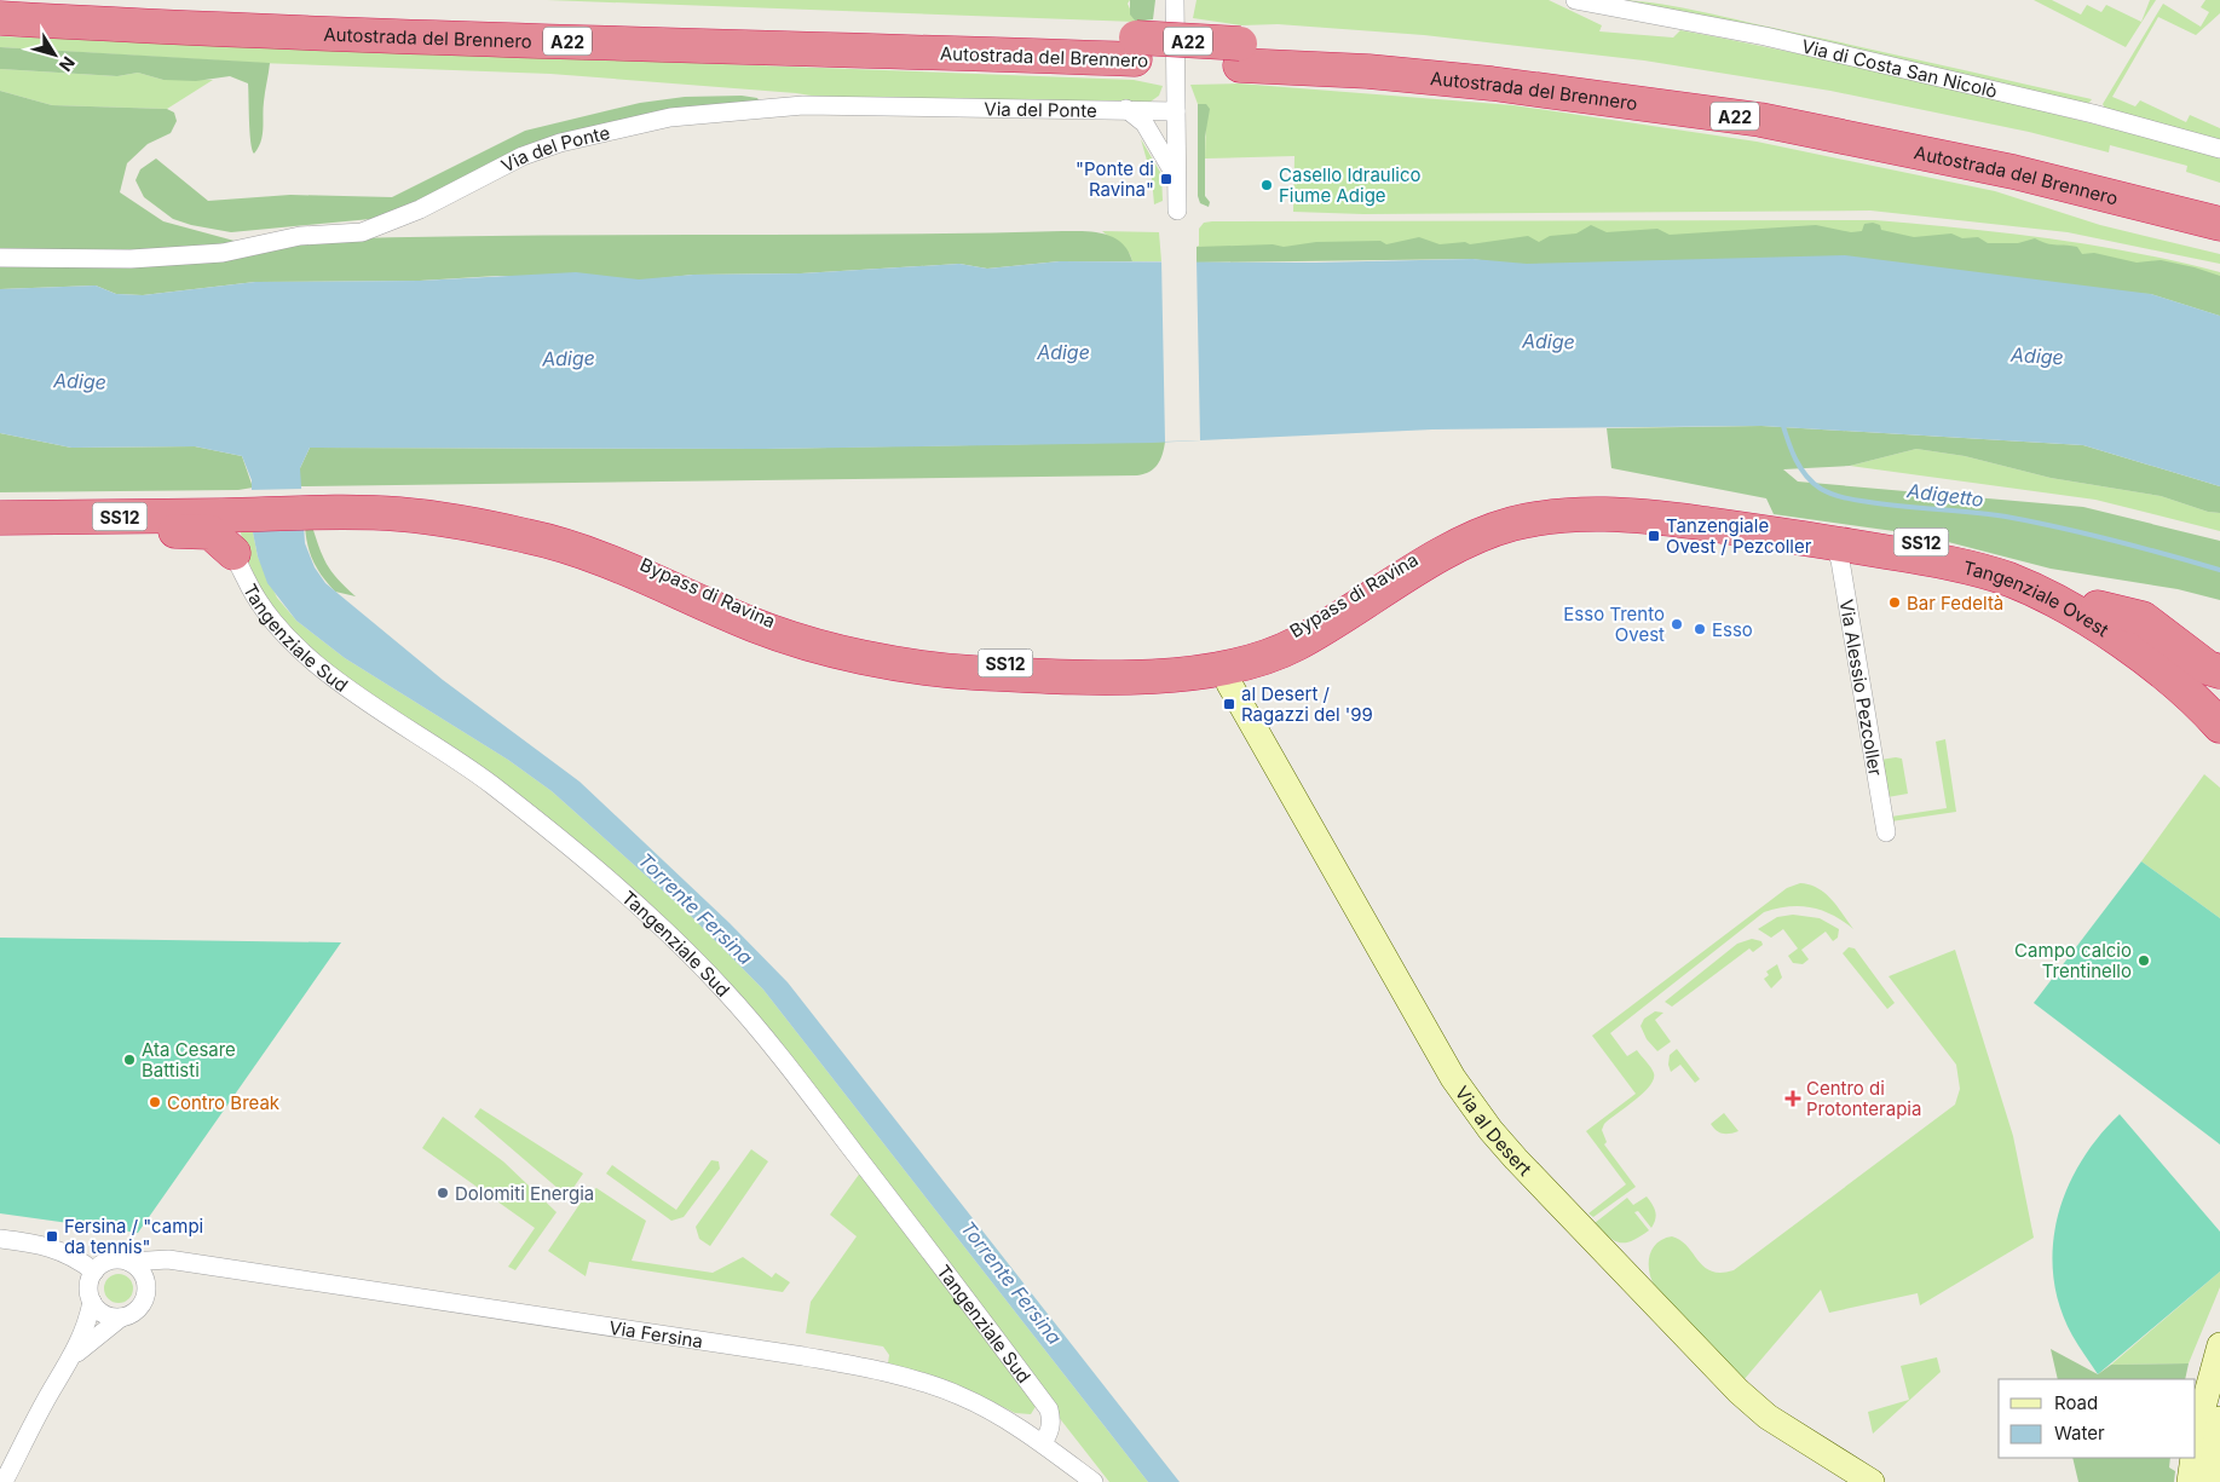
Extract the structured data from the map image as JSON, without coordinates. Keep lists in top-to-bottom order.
{
  "streets": {
    "highway": [
      "Autostrada del Brennero",
      "A22",
      "SS12",
      "Bypass di Ravina",
      "Tangenziale Ovest"
    ],
    "street": [
      "Via di Costa San Nicolò",
      "Via del Ponte",
      "Tangenziale Sud",
      "Via Alessio Pezcoller",
      "Via al Desert",
      "Via Fersina"
    ]
  },
  "crossings": [
    ["SS12", "Bypass di Ravina"],
    ["SS12", "Tangenziale Sud"],
    ["Bypass di Ravina", "Tangenziale Ovest"],
    ["Bypass di Ravina", "Via al Desert"],
    ["Tangenziale Ovest", "Via Alessio Pezcoller"],
    ["Tangenziale Sud", "Via Fersina"]
  ],
  "water": ["Adige", "Adigetto", "Torrente Fersina"],
  "places": {
    "transit": [
      "\"Ponte di Ravina\"",
      "Tanzengiale Ovest / Pezcoller",
      "al Desert / Ragazzi del '99",
      "Fersina / \"campi da tennis\""
    ],
    "other": [
      "Casello Idraulico Fiume Adige",
      "Bar Fedeltà",
      "Esso Trento Ovest",
      "Esso",
      "Campo calcio Trentinello",
      "Ata Cesare Battisti",
      "Contro Break",
      "Dolomiti Energia"
    ],
    "health": ["Centro di Protonterapia"]
  },
  "legend": ["Road", "Water"],
  "north": "bottom right"
}
